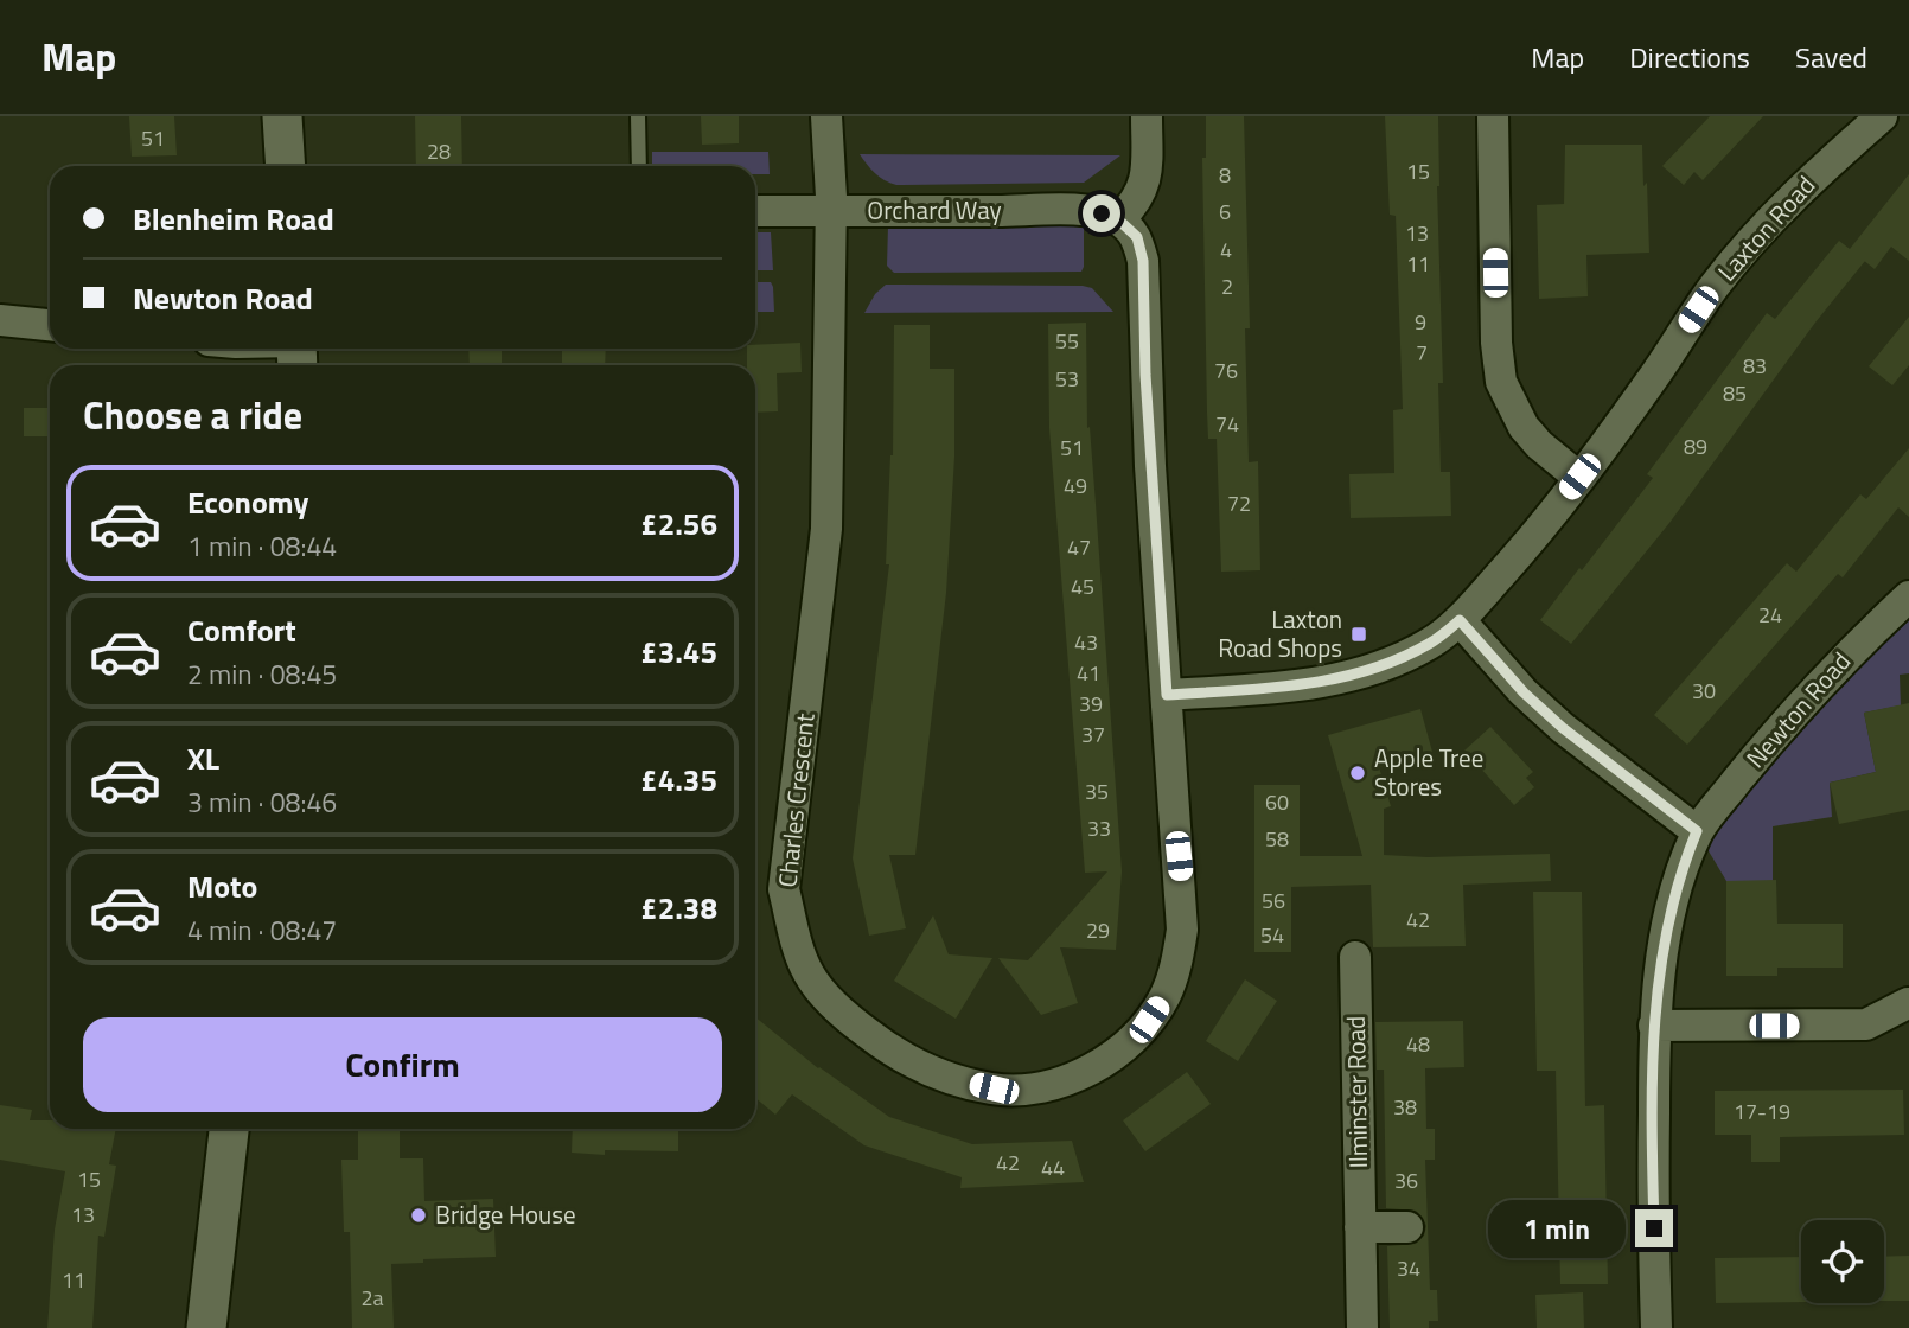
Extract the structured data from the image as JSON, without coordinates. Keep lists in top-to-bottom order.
{
  "streets": {
    "street": [
      "Orchard Way",
      "Laxton Road",
      "Newton Road",
      "Charles Crescent",
      "Ilminster Road"
    ]
  },
  "crossings": [
    ["Orchard Way", "Charles Crescent"],
    ["Laxton Road", "Charles Crescent"]
  ],
  "places": {
    "transit": ["Laxton Road Shops"],
    "other": ["Apple Tree Stores", "Bridge House"]
  },
  "house_numbers": [
    "51",
    "28",
    "15",
    "8",
    "6",
    "13",
    "4",
    "11",
    "2",
    "9",
    "55",
    "7",
    "83",
    "76",
    "53",
    "85",
    "74",
    "89",
    "51",
    "49",
    "72",
    "47",
    "45",
    "24",
    "43",
    "41",
    "30",
    "39",
    "37",
    "35",
    "60",
    "33",
    "58",
    "56",
    "42",
    "29",
    "54",
    "48",
    "38",
    "17-19",
    "42",
    "44",
    "15",
    "36",
    "13",
    "34",
    "11",
    "2a"
  ],
  "page": {
    "header": "Map",
    "nav": ["Map", "Directions", "Saved"],
    "banner": ["Blenheim Road", "Newton Road"],
    "heading": "Choose a ride",
    "list": [
      {
        "name": "Economy",
        "note": "1 min · 08:44",
        "value": "£2.56"
      },
      {
        "name": "Comfort",
        "note": "2 min · 08:45",
        "value": "£3.45"
      },
      {
        "name": "XL",
        "note": "3 min · 08:46",
        "value": "£4.35"
      },
      {
        "name": "Moto",
        "note": "4 min · 08:47",
        "value": "£2.38"
      }
    ],
    "buttons": "Confirm",
    "bubble": "1 min"
  }
}
